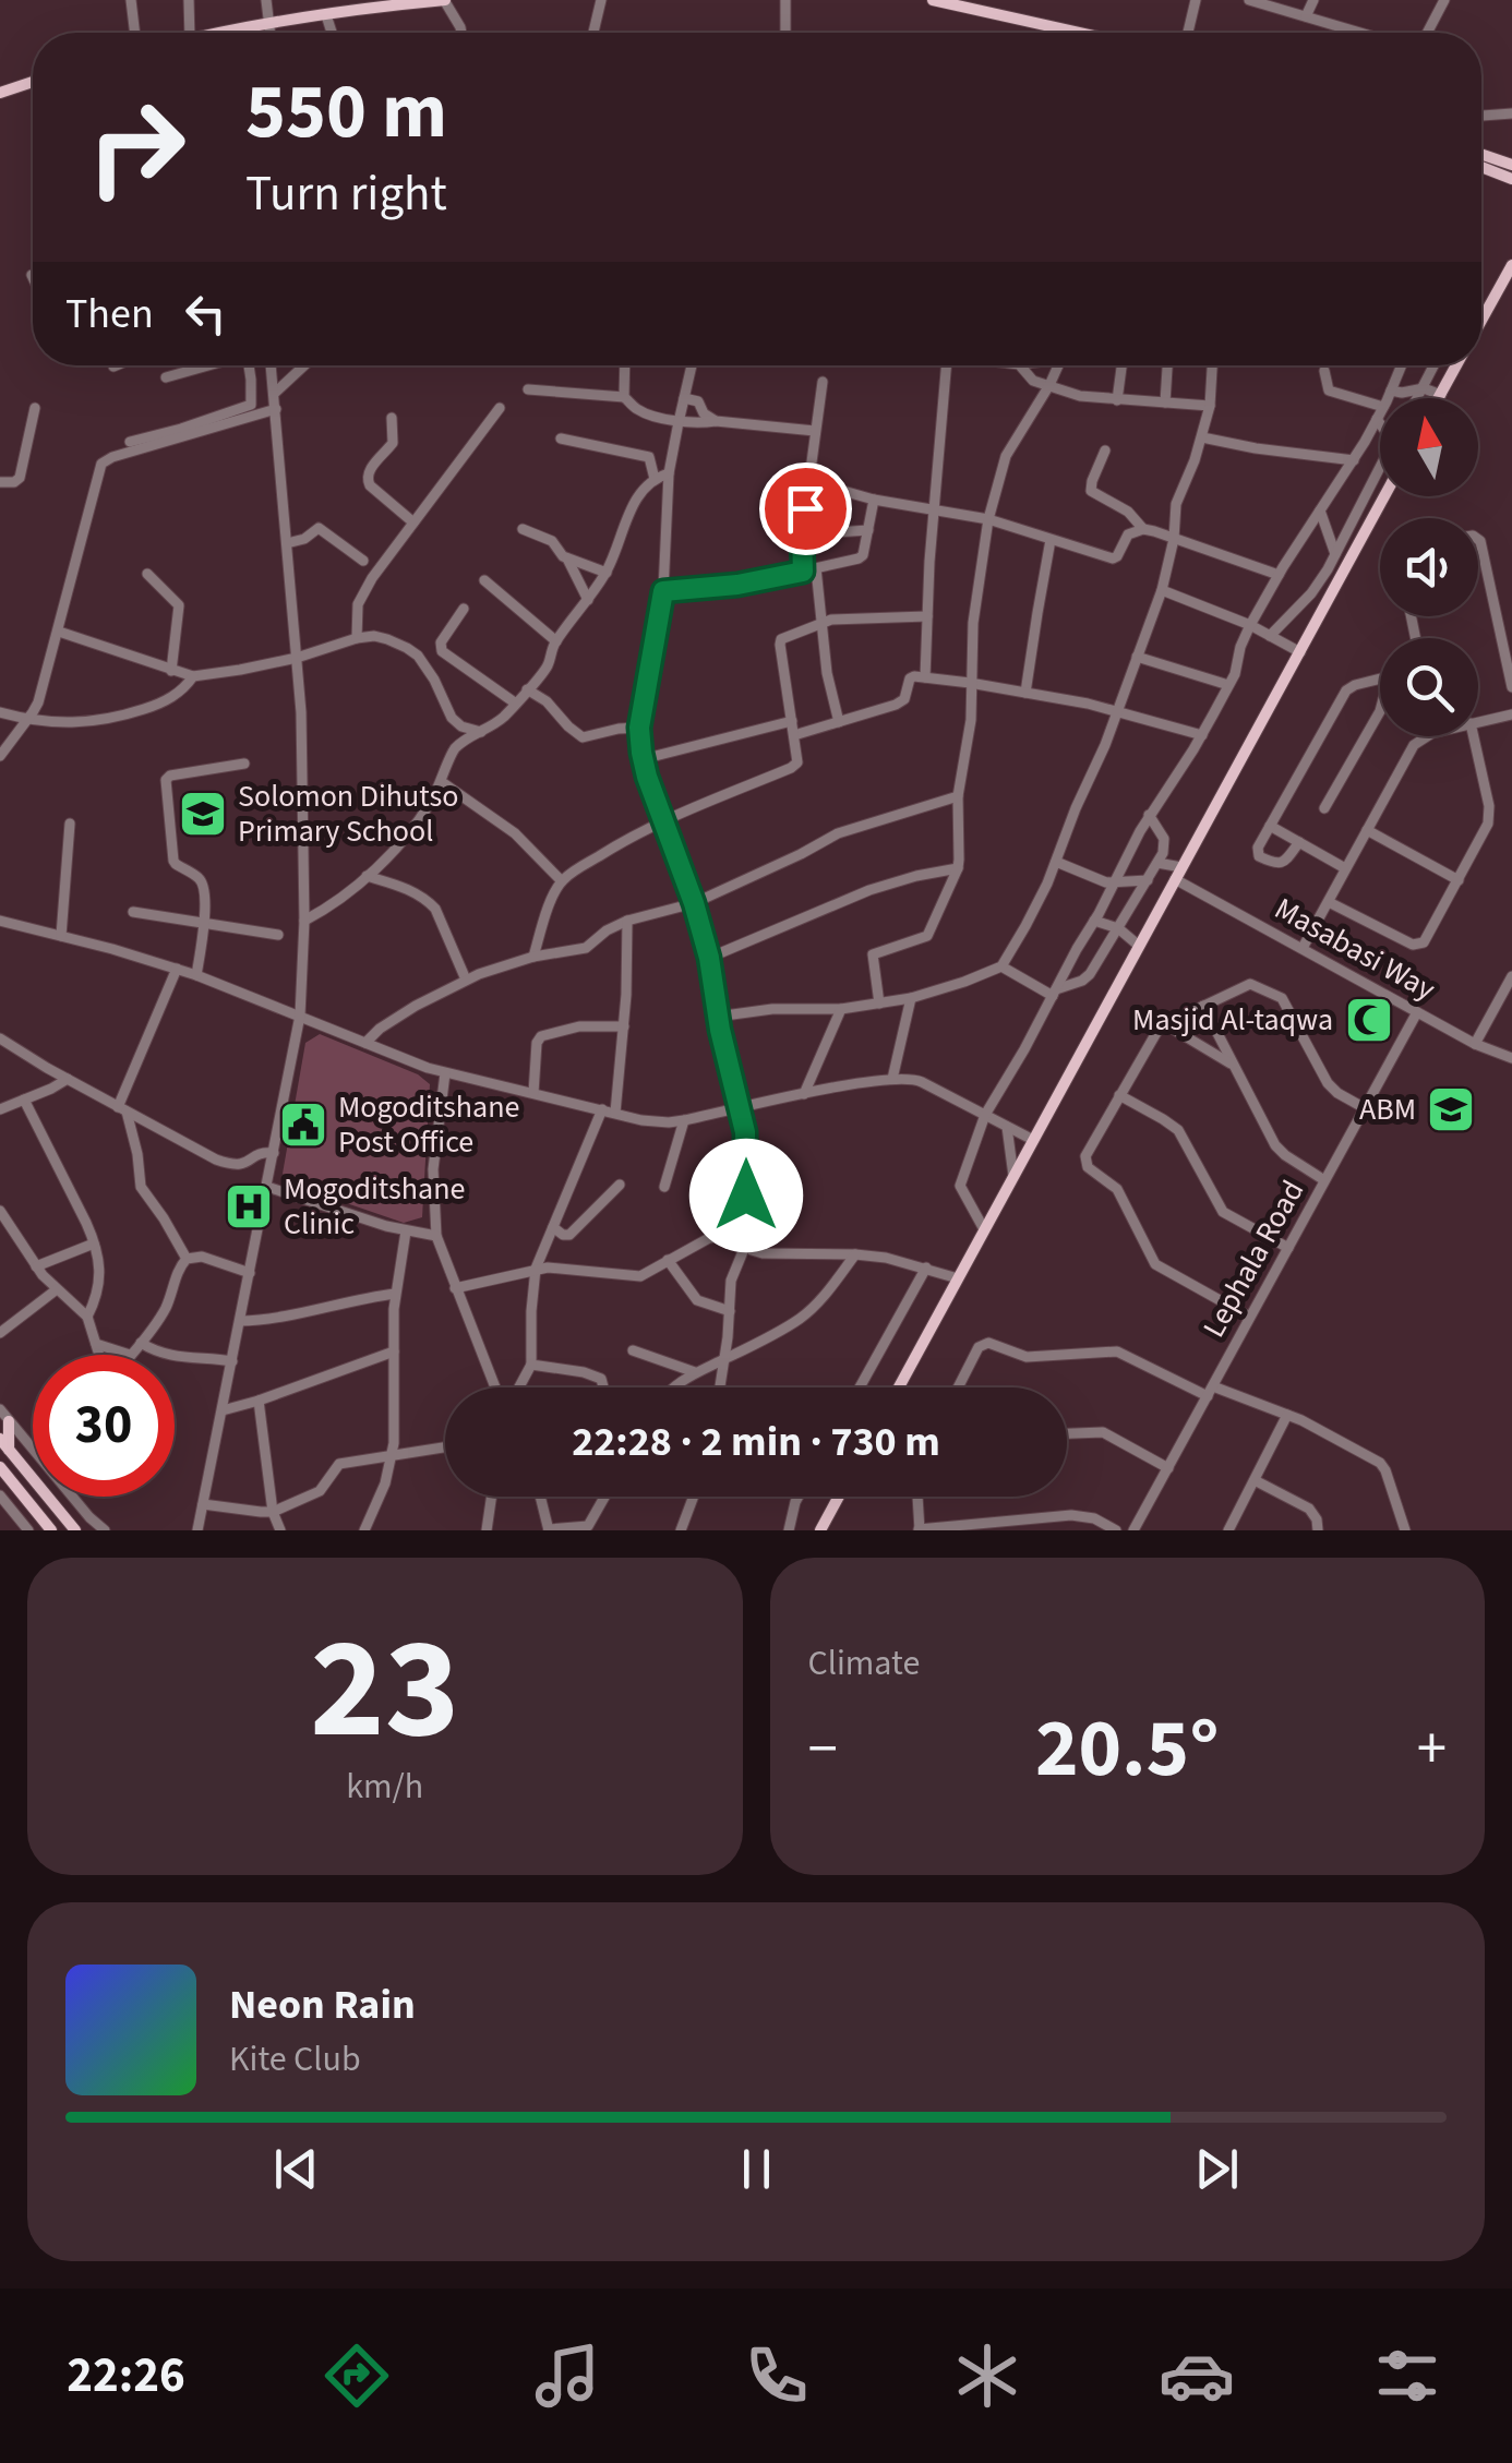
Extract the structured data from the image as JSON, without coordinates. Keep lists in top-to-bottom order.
{
  "streets": {
    "street": ["Masabasi Way", "Lephala Road"]
  },
  "crossings": [
    ["Masabasi Way", "Lephala Road"]
  ],
  "places": {
    "school or university": ["Solomon Dihutso Primary School", "ABM"],
    "mosque": ["Masjid Al-taqwa"],
    "public building": ["Mogoditshane Post Office"],
    "hospital": ["Mogoditshane Clinic"]
  },
  "north": "top",
  "page": {
    "turn": ["550 m", "Turn right"],
    "then": "Then",
    "limit": "30",
    "trip": "22:28 · 2 min · 730 m",
    "tile": [
      ["23", "km/h"],
      "Climate"
    ],
    "heat": ["−", "20.5°", "+"],
    "song": ["Neon Rain", "Kite Club"],
    "tabs": "22:26"
  }
}
